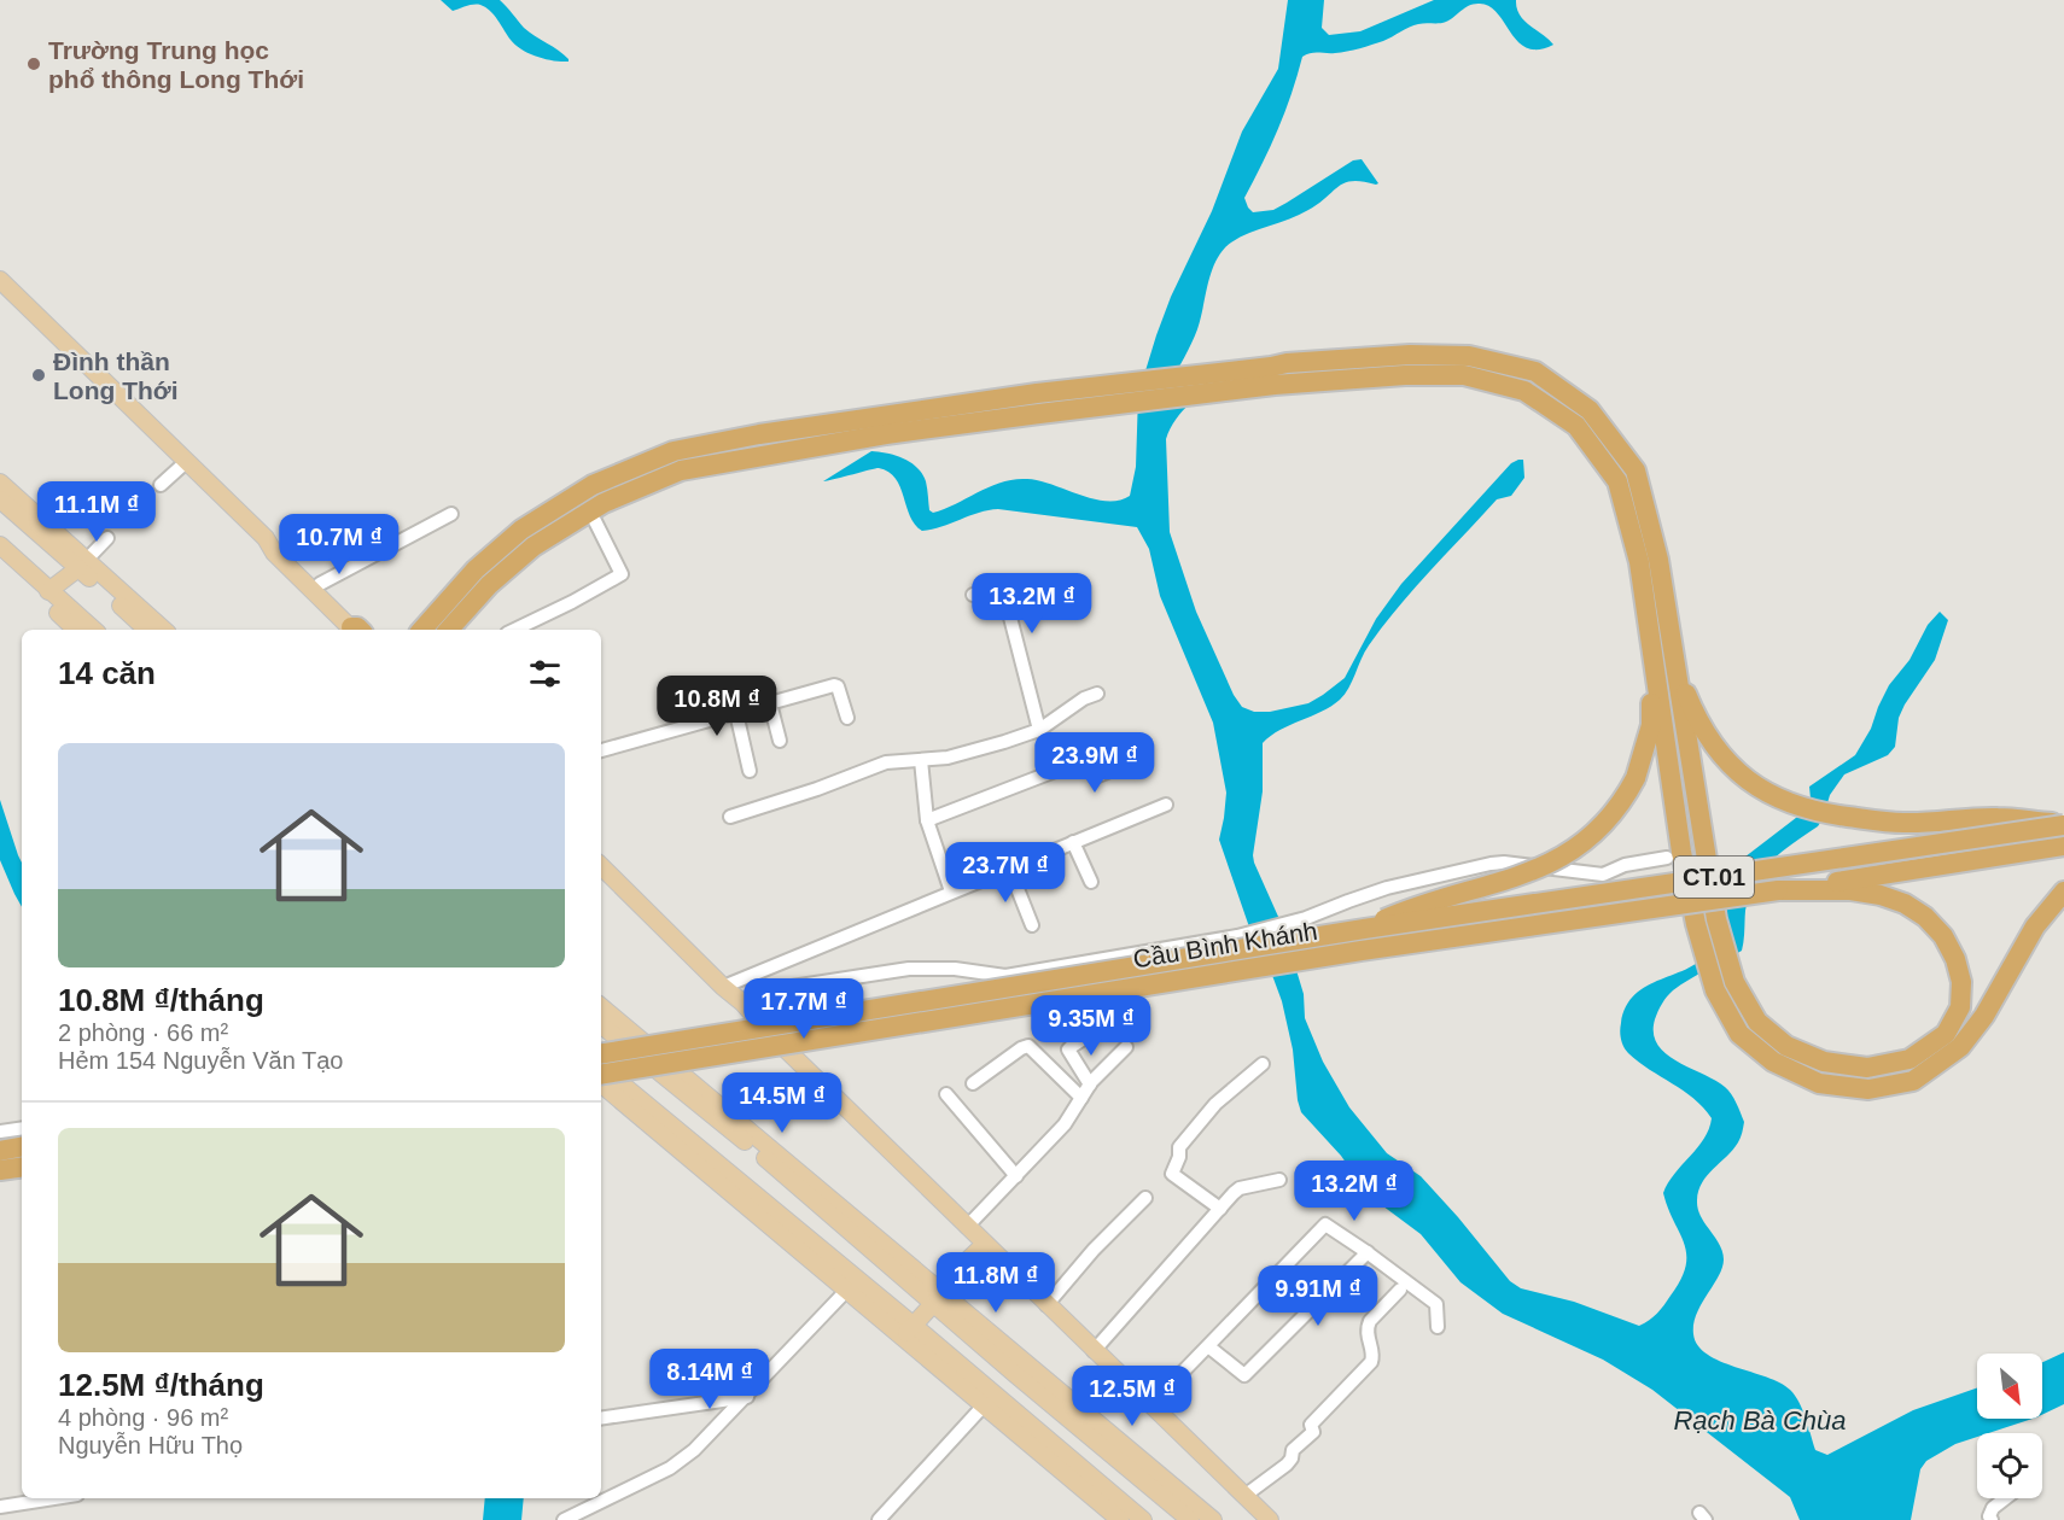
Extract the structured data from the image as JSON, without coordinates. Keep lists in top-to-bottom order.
{
  "streets": {
    "highway": ["CT.01", "Cầu Bình Khánh"]
  },
  "crossings": [
    ["CT.01", "Cầu Bình Khánh"]
  ],
  "water": ["Rạch Bà Chùa"],
  "places": ["Trường Trung học phổ thông Long Thới", "Đình thần Long Thới"],
  "north": "bottom right",
  "page": {
    "price": [
      "11.1M ₫",
      "10.7M ₫",
      "13.2M ₫",
      "10.8M ₫",
      "23.9M ₫",
      "23.7M ₫",
      "17.7M ₫",
      "9.35M ₫",
      "14.5M ₫",
      "13.2M ₫",
      "11.8M ₫",
      "9.91M ₫",
      "8.14M ₫",
      "12.5M ₫"
    ],
    "heading": "14 căn",
    "list": [
      {
        "name": "10.8M ₫/tháng",
        "note": "2 phòng · 66 m² · Hẻm 154 Nguyễn Văn Tạo"
      },
      {
        "name": "12.5M ₫/tháng",
        "note": "4 phòng · 96 m² · Nguyễn Hữu Thọ"
      }
    ]
  }
}
